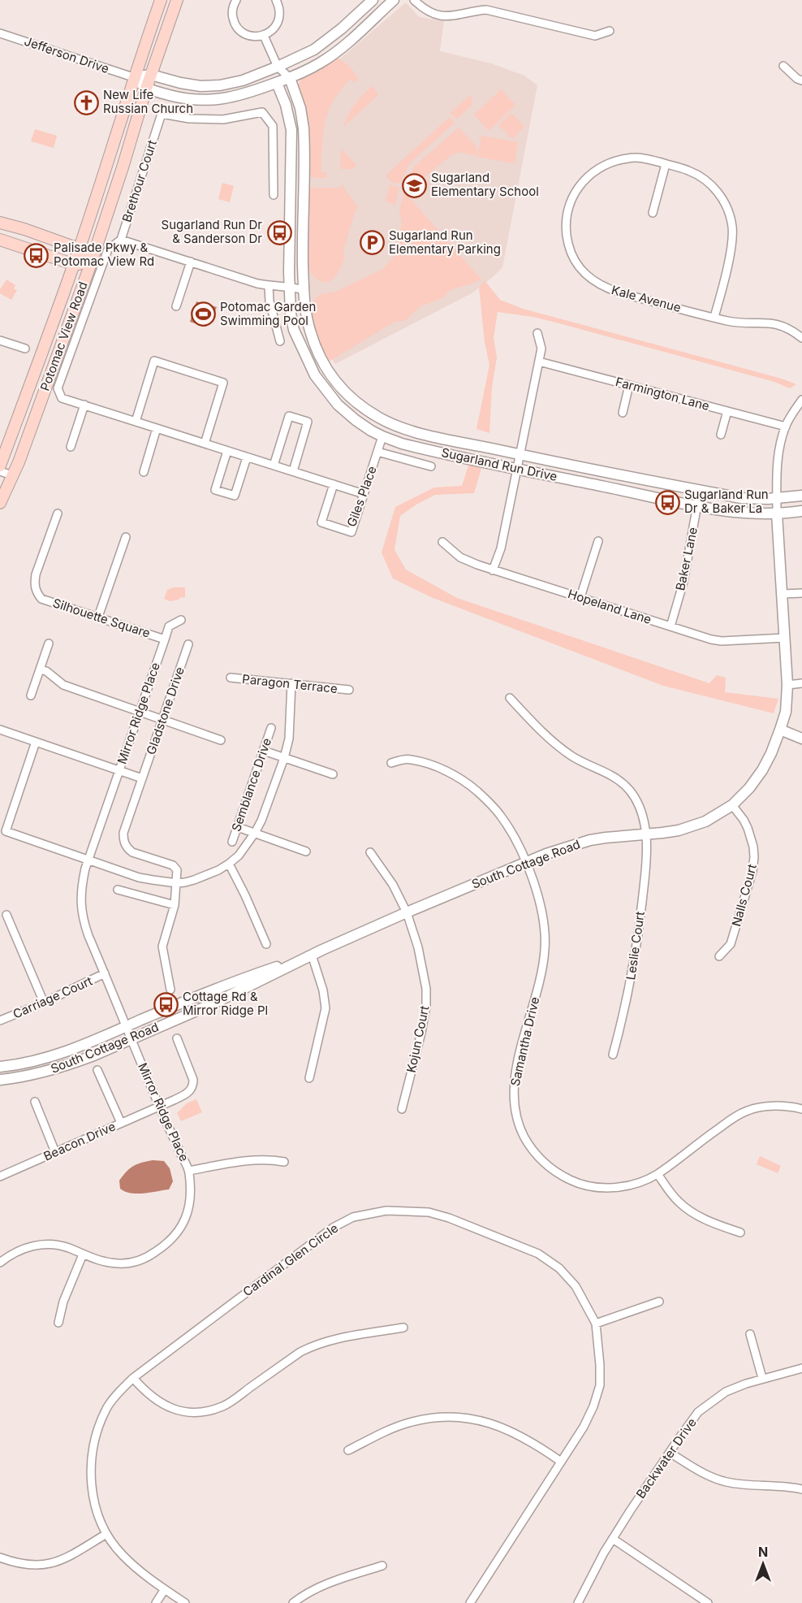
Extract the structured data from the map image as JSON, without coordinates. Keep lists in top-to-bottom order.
{
  "streets": {
    "main road": ["Potomac View Road"],
    "street": [
      "Jefferson Drive",
      "Brethour Court",
      "Kale Avenue",
      "Farmington Lane",
      "Sugarland Run Drive",
      "Giles Place",
      "Baker Lane",
      "Hopeland Lane",
      "Silhouette Square",
      "Paragon Terrace",
      "Gladstone Drive",
      "Mirror Ridge Place",
      "Semblance Drive",
      "South Cottage Road",
      "Nalls Court",
      "Leslie Court",
      "Carriage Court",
      "Kojun Court",
      "Samantha Drive",
      "Beacon Drive",
      "Cardinal Glen Circle",
      "Backwater Drive"
    ]
  },
  "crossings": [
    ["Jefferson Drive", "Potomac View Road"],
    ["Brethour Court", "Giles Place"],
    ["Sugarland Run Drive", "Giles Place"],
    ["Sugarland Run Drive", "Baker Lane"],
    ["Sugarland Run Drive", "South Cottage Road"],
    ["Baker Lane", "Hopeland Lane"],
    ["Hopeland Lane", "South Cottage Road"],
    ["Silhouette Square", "Mirror Ridge Place"],
    ["Mirror Ridge Place", "South Cottage Road"],
    ["Mirror Ridge Place", "Carriage Court"],
    ["Mirror Ridge Place", "Beacon Drive"],
    ["South Cottage Road", "Nalls Court"],
    ["South Cottage Road", "Leslie Court"],
    ["South Cottage Road", "Kojun Court"],
    ["South Cottage Road", "Samantha Drive"]
  ],
  "places": {
    "church": ["New Life Russian Church"],
    "school or university": ["Sugarland Elementary School"],
    "bus stop": [
      "Sugarland Run Dr & Sanderson Dr",
      "Palisade Pkwy & Potomac View Rd",
      "Sugarland Run Dr & Baker La",
      "Cottage Rd & Mirror Ridge Pl"
    ],
    "parking": ["Sugarland Run Elementary Parking"],
    "sports": ["Potomac Garden Swimming Pool"]
  },
  "north": "top"
}
